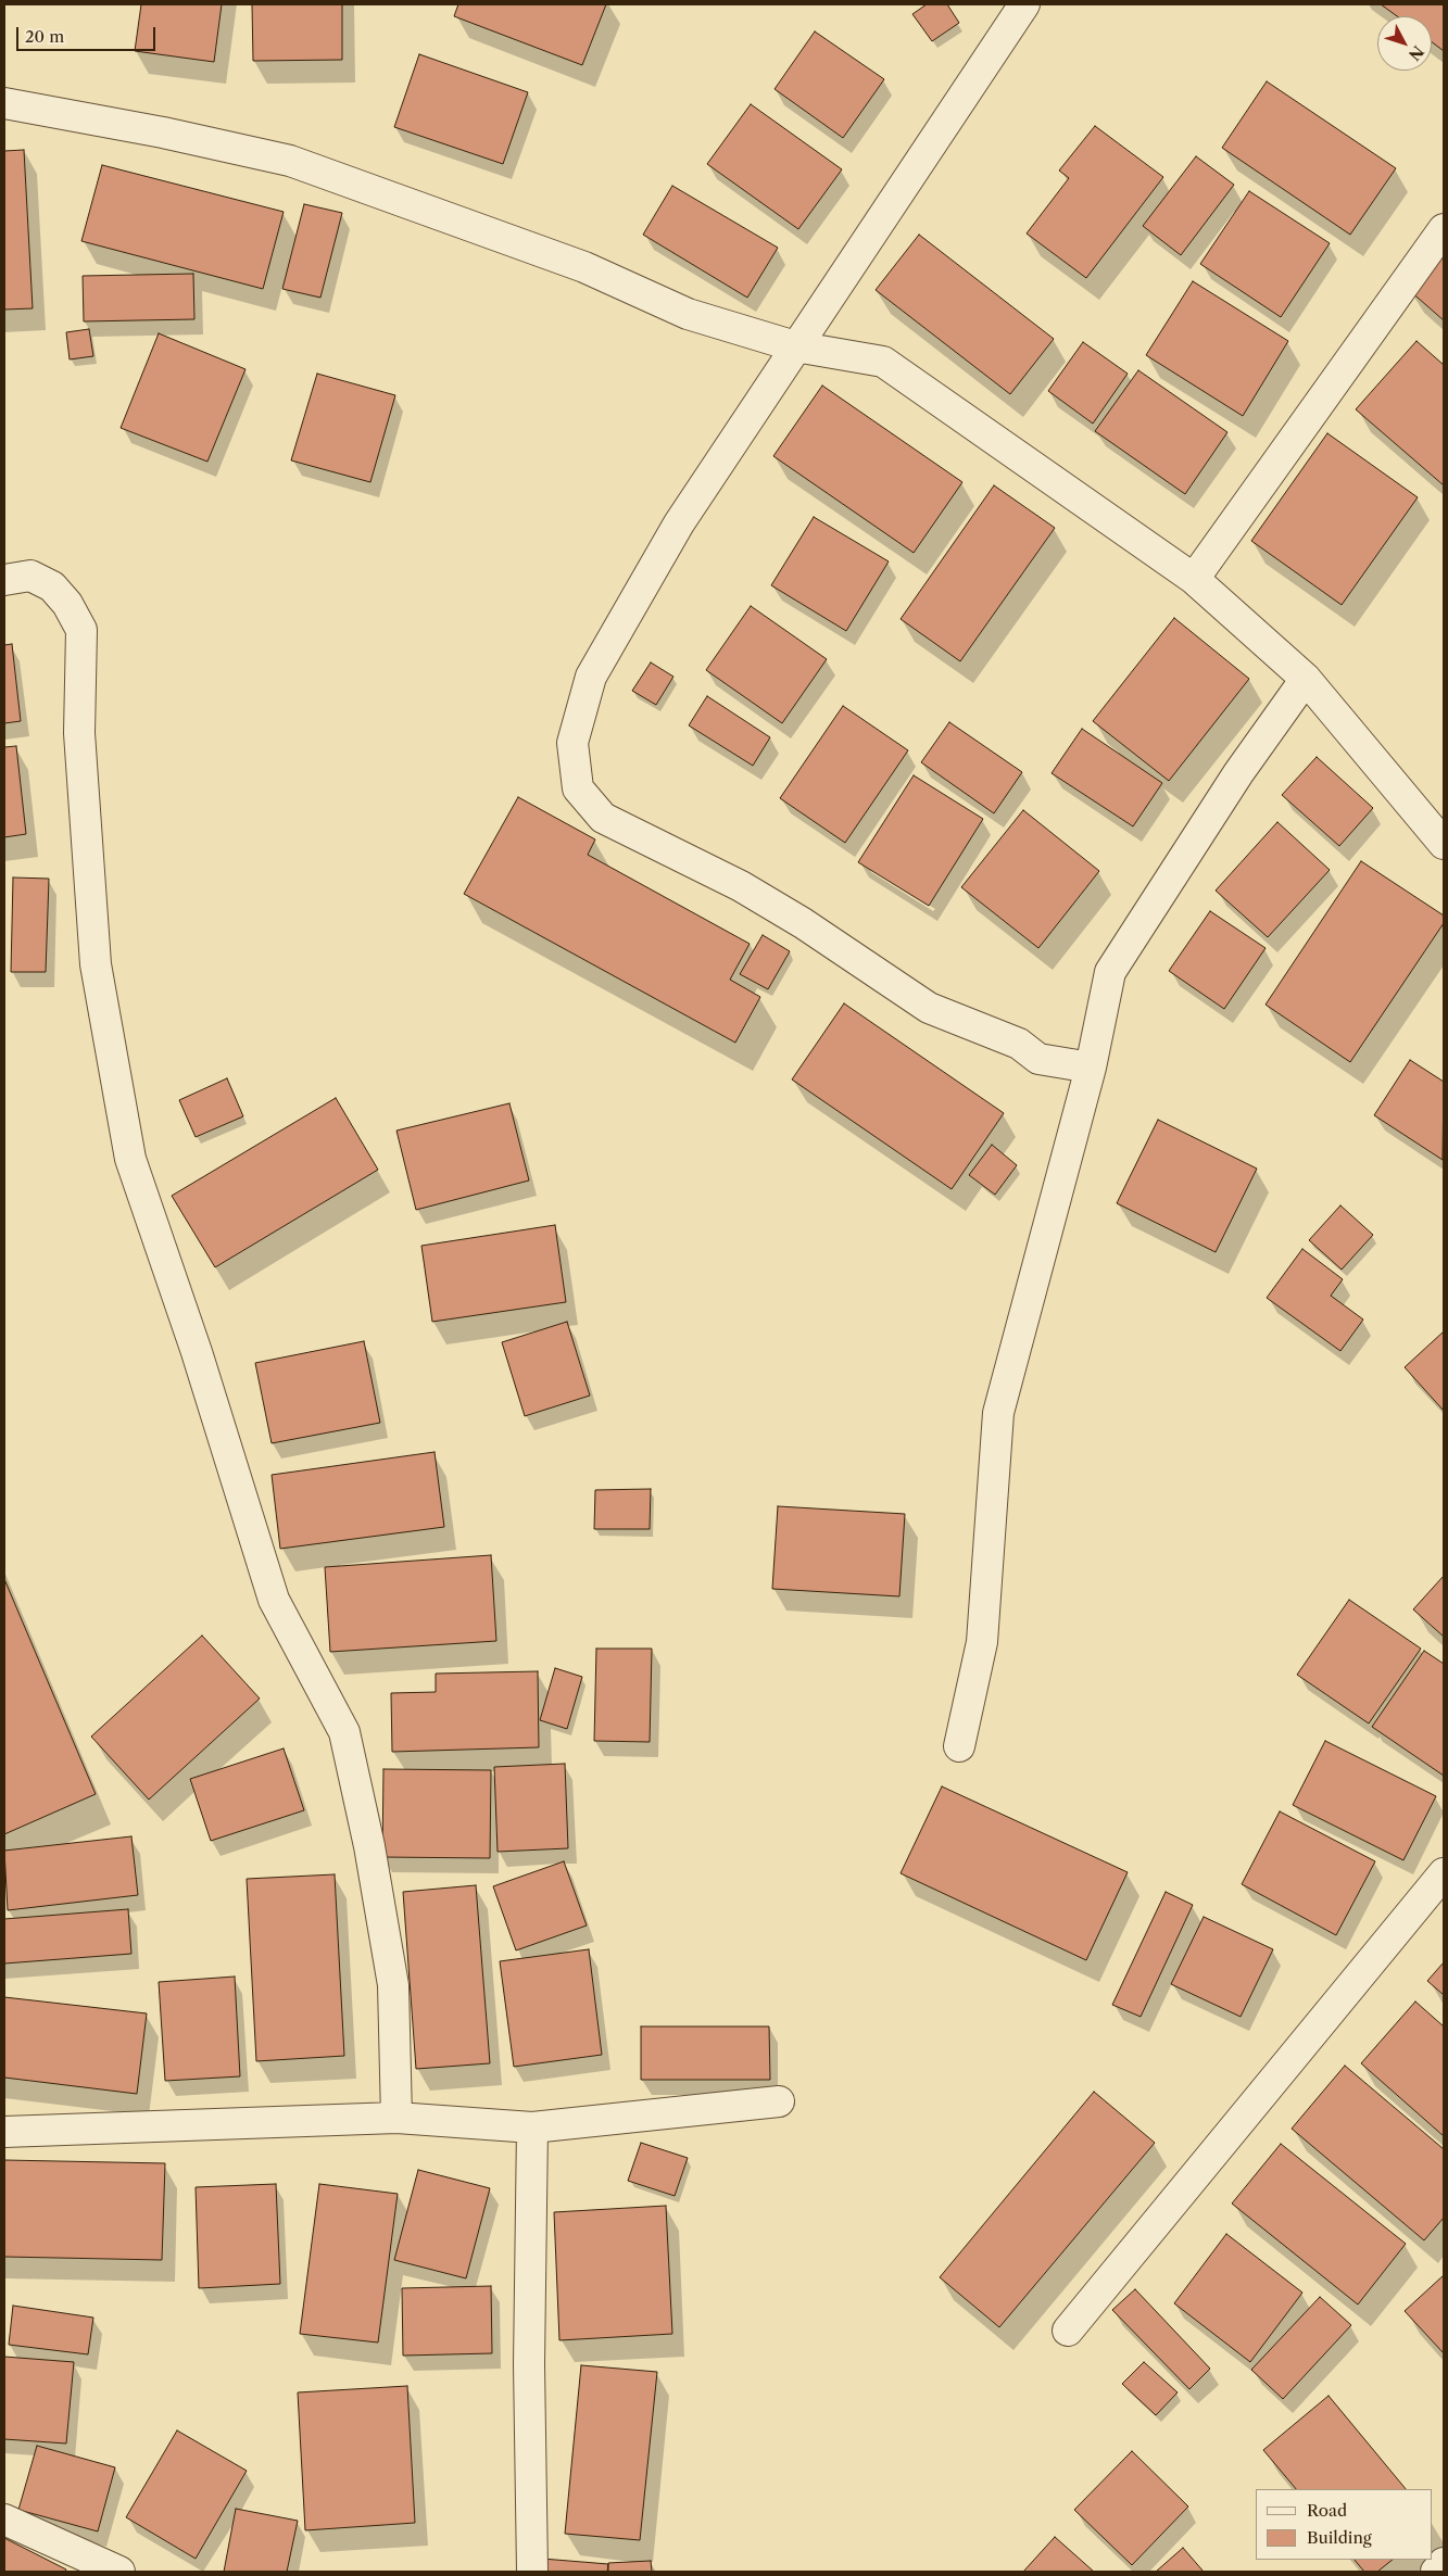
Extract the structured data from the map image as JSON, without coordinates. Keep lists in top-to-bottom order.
{
  "legend": ["Road", "Building"],
  "scale_bar": "20 m",
  "north": "bottom right"
}
